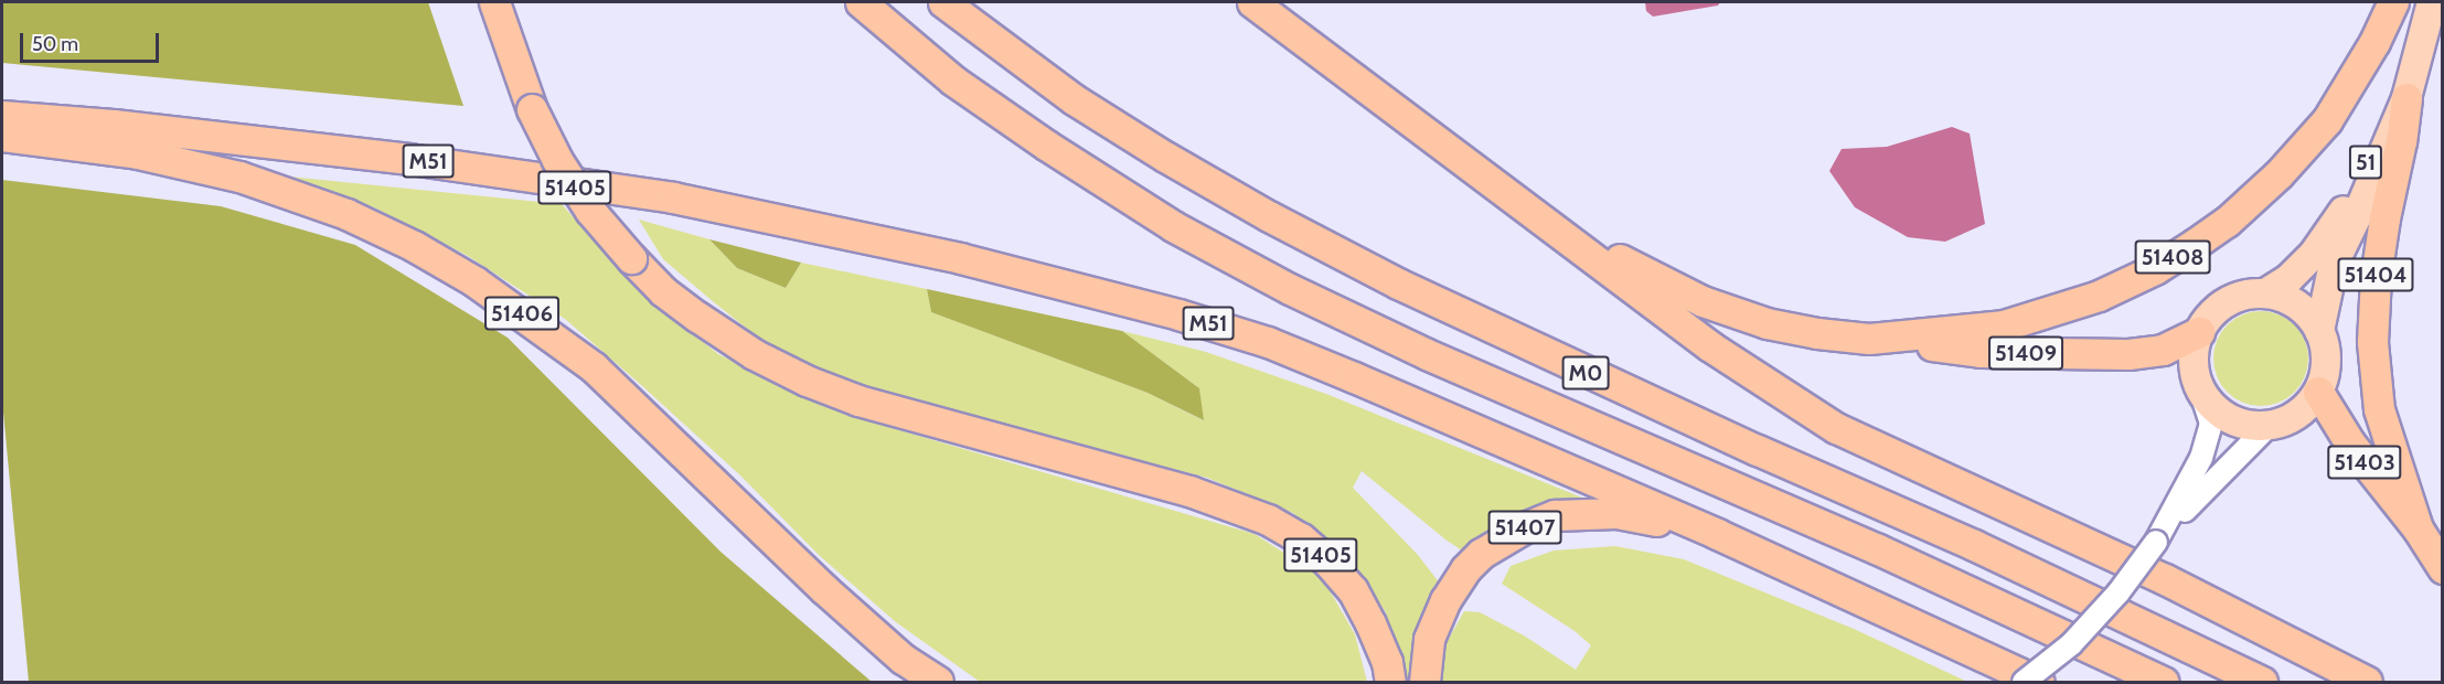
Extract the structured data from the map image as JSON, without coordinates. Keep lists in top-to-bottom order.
{
  "streets": {
    "highway": [
      "M51",
      "51405",
      "51408",
      "51404",
      "51406",
      "51409",
      "M0",
      "51403",
      "51407"
    ],
    "main road": ["51"]
  },
  "crossings": [
    ["M51", "51407"],
    ["51", "51404"],
    ["51", "51409"],
    ["51", "51403"],
    ["51408", "51409"],
    ["51404", "51403"],
    ["51409", "51403"]
  ],
  "scale_bar": "50 m"
}
